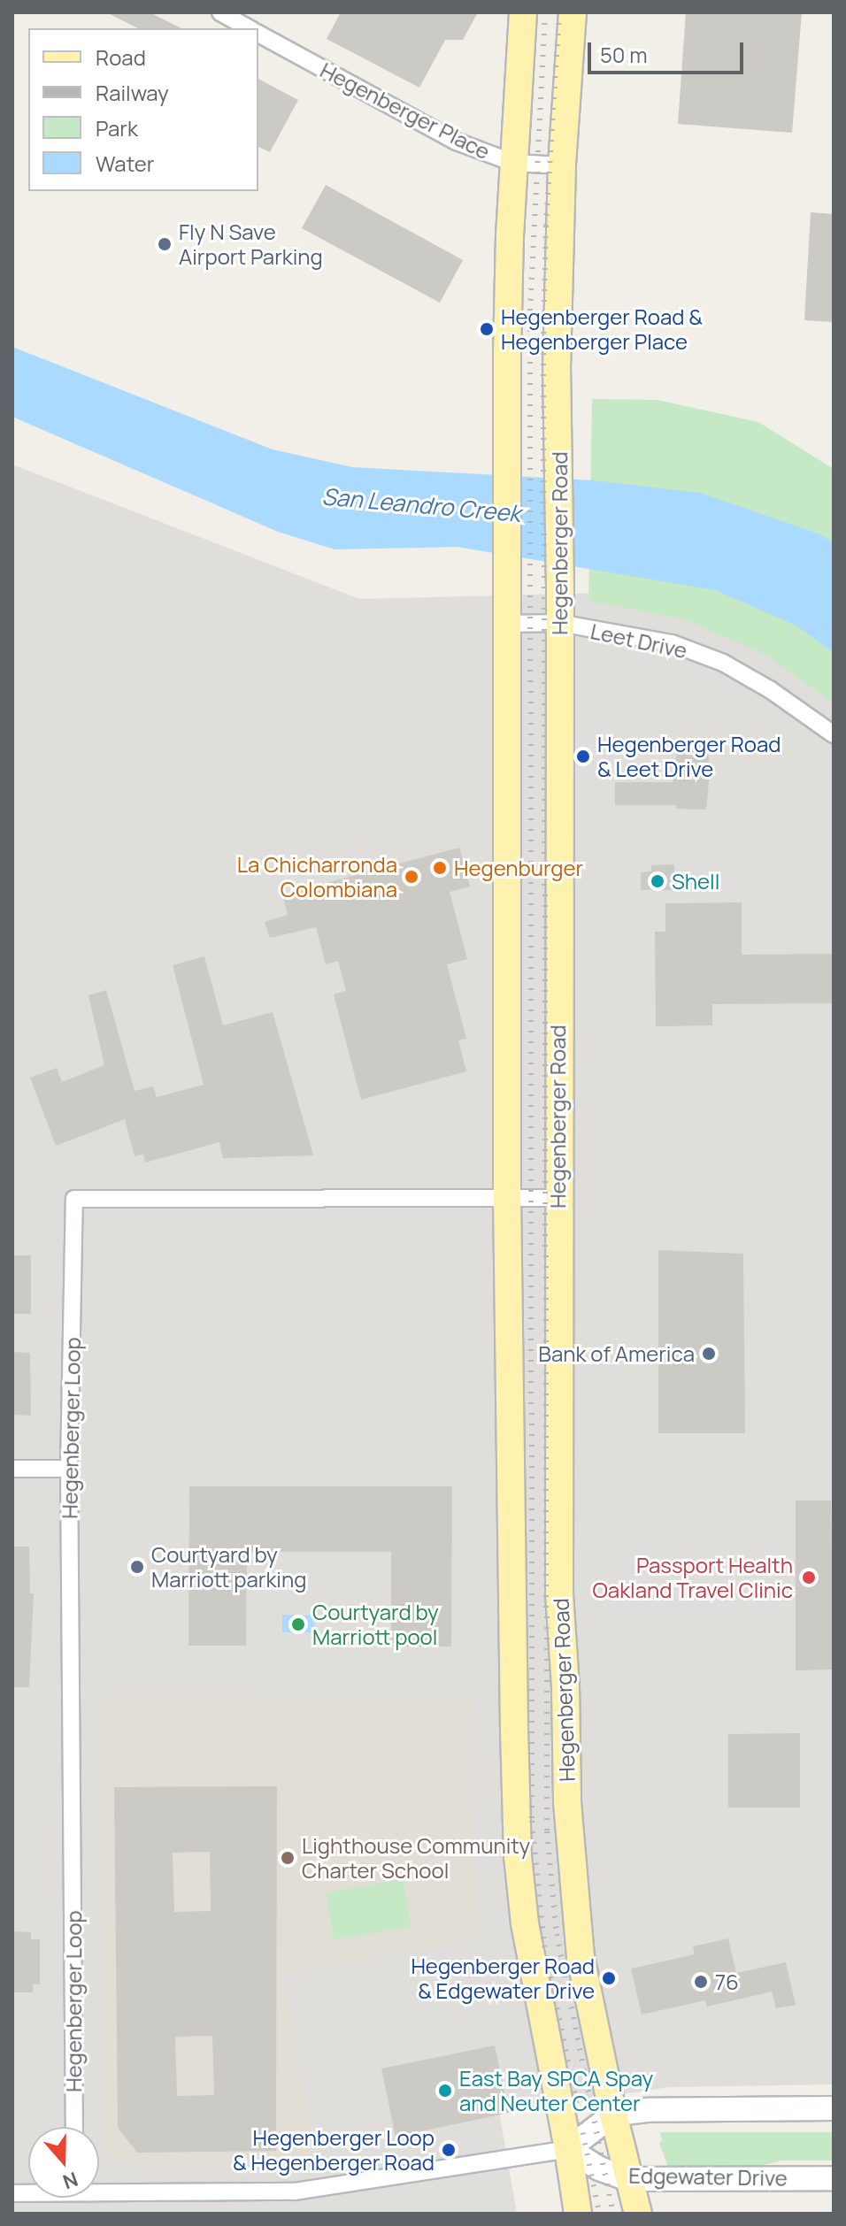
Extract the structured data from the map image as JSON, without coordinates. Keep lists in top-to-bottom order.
{
  "streets": {
    "main road": ["Hegenberger Road", "Edgewater Drive"],
    "street": ["Hegenberger Place", "Leet Drive", "Hegenberger Loop"]
  },
  "crossings": [
    ["Hegenberger Place", "Hegenberger Road"],
    ["Hegenberger Road", "Leet Drive"],
    ["Hegenberger Road", "Hegenberger Loop"],
    ["Hegenberger Road", "Edgewater Drive"]
  ],
  "water": ["San Leandro Creek"],
  "places": [
    "Fly N Save Airport Parking",
    "Hegenberger Road & Hegenberger Place",
    "Hegenberger Road & Leet Drive",
    "Hegenburger",
    "La Chicharronda Colombiana",
    "Shell",
    "Bank of America",
    "Courtyard by Marriott parking",
    "Passport Health Oakland Travel Clinic",
    "Courtyard by Marriott pool",
    "Lighthouse Community Charter School",
    "Hegenberger Road & Edgewater Drive",
    "76",
    "East Bay SPCA Spay and Neuter Center",
    "Hegenberger Loop & Hegenberger Road"
  ],
  "legend": [
    "Road",
    "Railway",
    "Park",
    "Water"
  ],
  "scale_bar": "50 m",
  "north": "bottom"
}
